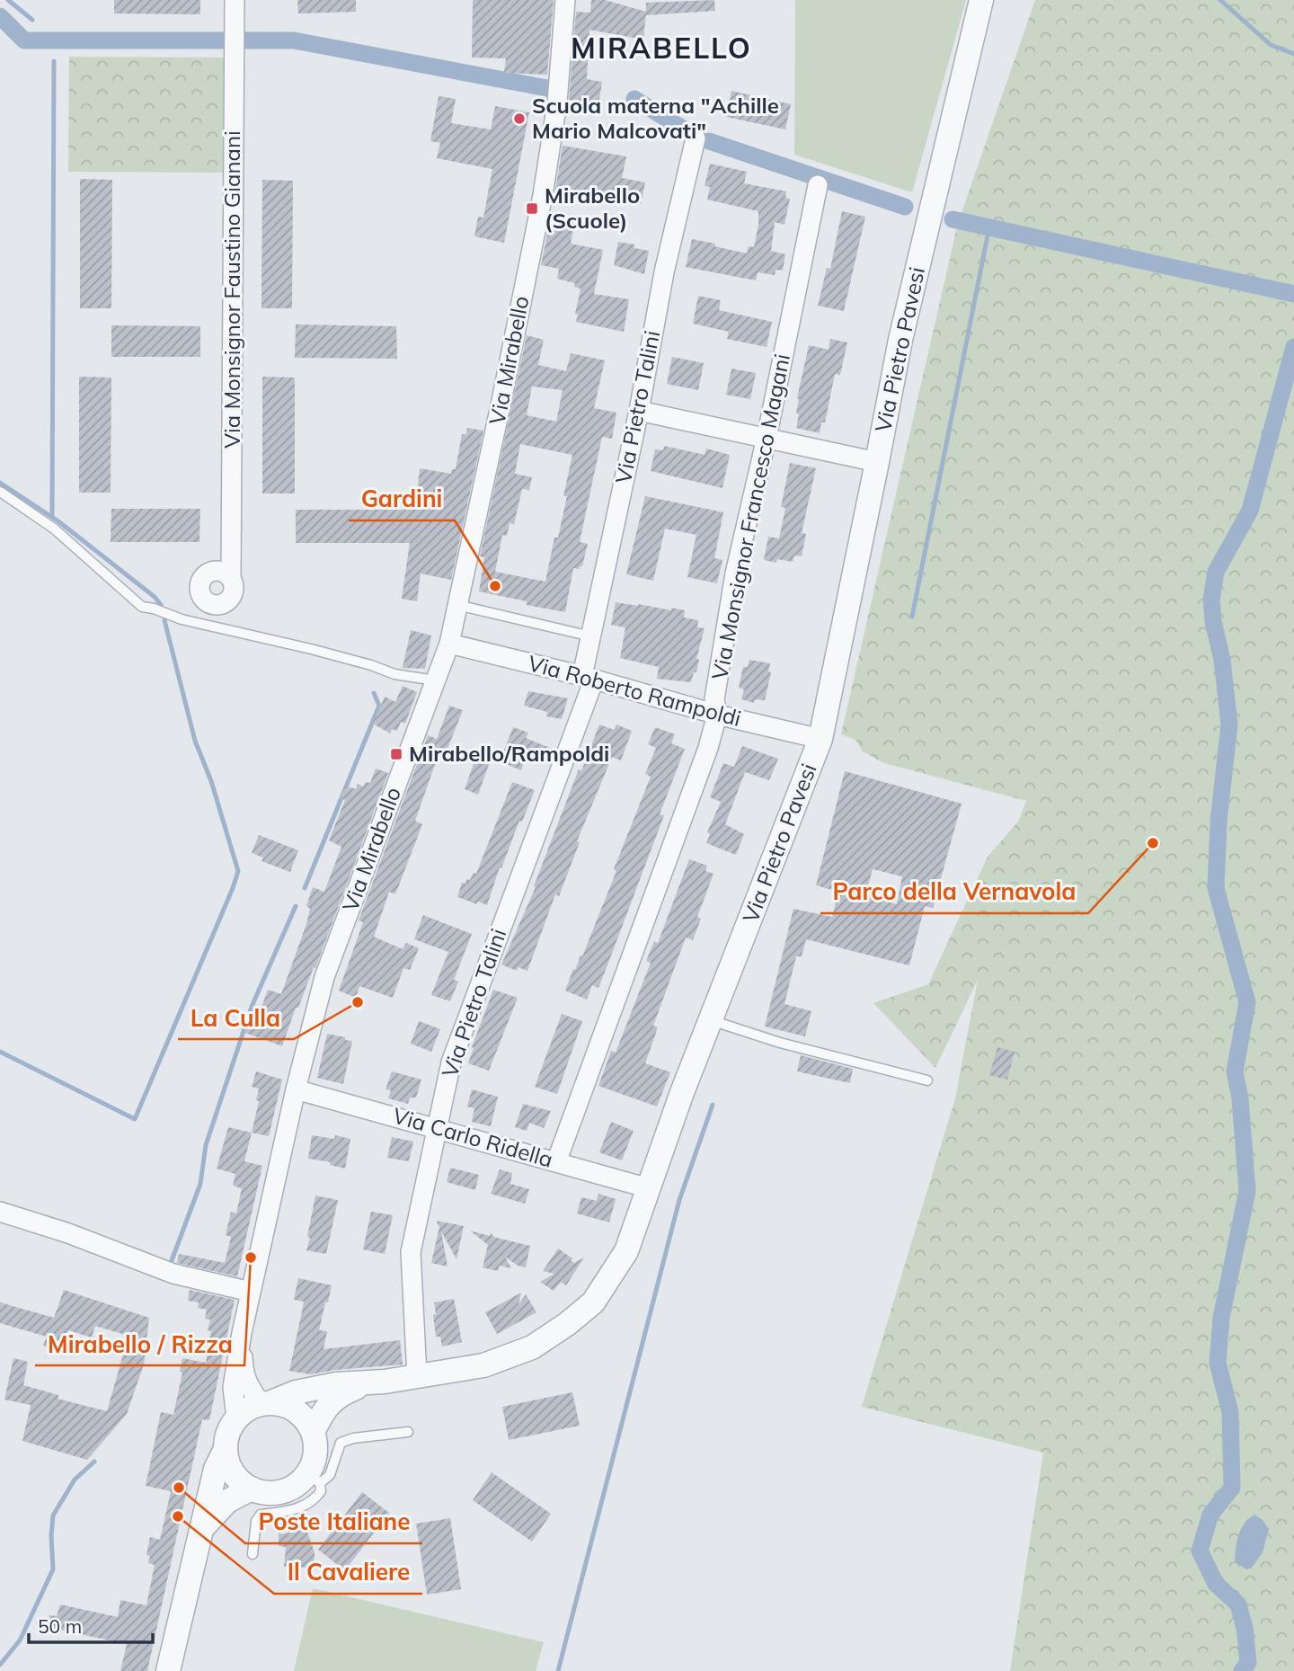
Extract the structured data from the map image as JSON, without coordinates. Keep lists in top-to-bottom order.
{
  "streets": {
    "street": [
      "Via Monsignor Faustino Gianani",
      "Via Pietro Pavesi",
      "Via Mirabello",
      "Via Pietro Talini",
      "Via Monsignor Francesco Magani",
      "Via Roberto Rampoldi",
      "Via Carlo Ridella"
    ]
  },
  "crossings": [
    ["Via Pietro Pavesi", "Via Mirabello"],
    ["Via Pietro Pavesi", "Via Pietro Talini"],
    ["Via Pietro Pavesi", "Via Roberto Rampoldi"],
    ["Via Pietro Pavesi", "Via Carlo Ridella"],
    ["Via Mirabello", "Via Roberto Rampoldi"],
    ["Via Mirabello", "Via Carlo Ridella"],
    ["Via Pietro Talini", "Via Roberto Rampoldi"],
    ["Via Pietro Talini", "Via Carlo Ridella"],
    ["Via Monsignor Francesco Magani", "Via Roberto Rampoldi"],
    ["Via Monsignor Francesco Magani", "Via Carlo Ridella"]
  ],
  "districts": ["MIRABELLO"],
  "places": {
    "other": [
      "Scuola materna \"Achille Mario Malcovati\"",
      "Gardini",
      "Parco della Vernavola",
      "La Culla",
      "Mirabello / Rizza",
      "Poste Italiane",
      "Il Cavaliere"
    ],
    "transit": ["Mirabello (Scuole)", "Mirabello/Rampoldi"]
  },
  "scale_bar": "50 m"
}
